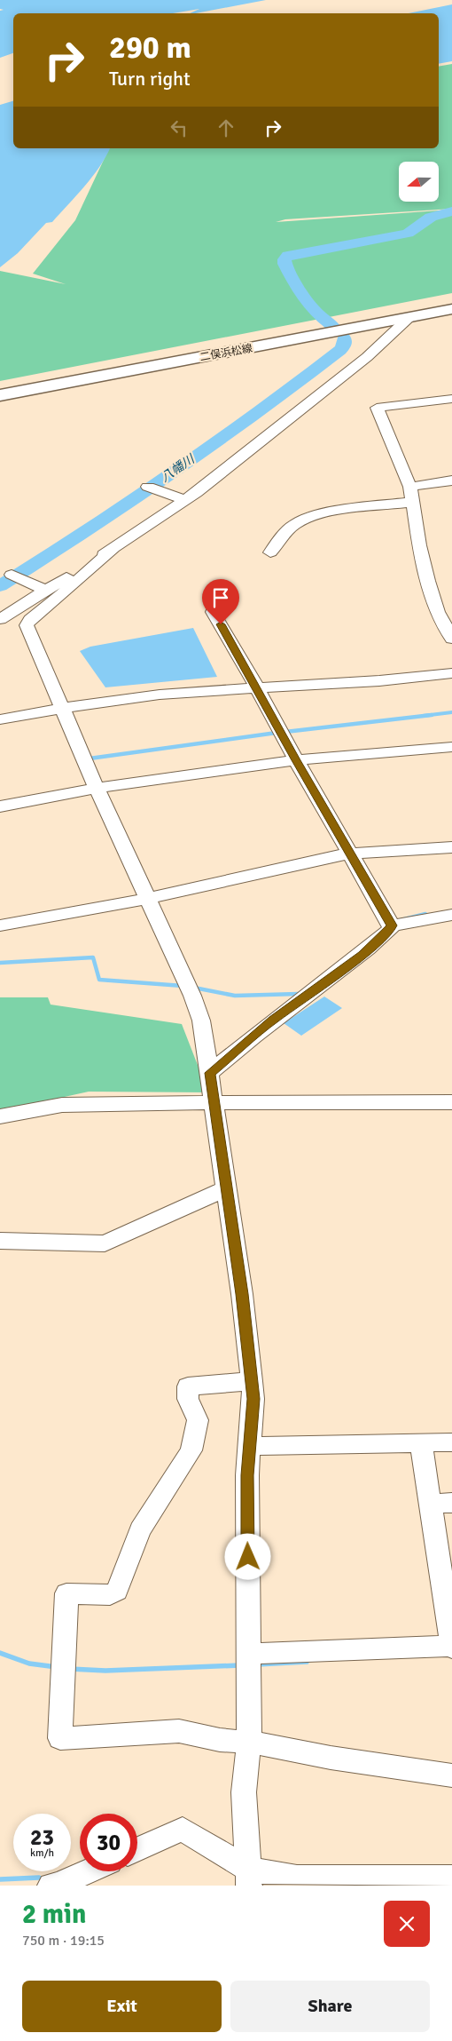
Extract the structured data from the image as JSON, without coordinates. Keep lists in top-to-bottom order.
{
  "streets": {
    "main road": ["二俣浜松線"]
  },
  "water": ["八幡川"],
  "north": "left",
  "page": {
    "turn": ["290 m", "Turn right"],
    "speed": "23 km/h",
    "limit": "30",
    "heading": ["2 min", "750 m · 19:15"],
    "buttons": ["Exit", "Share"]
  }
}
